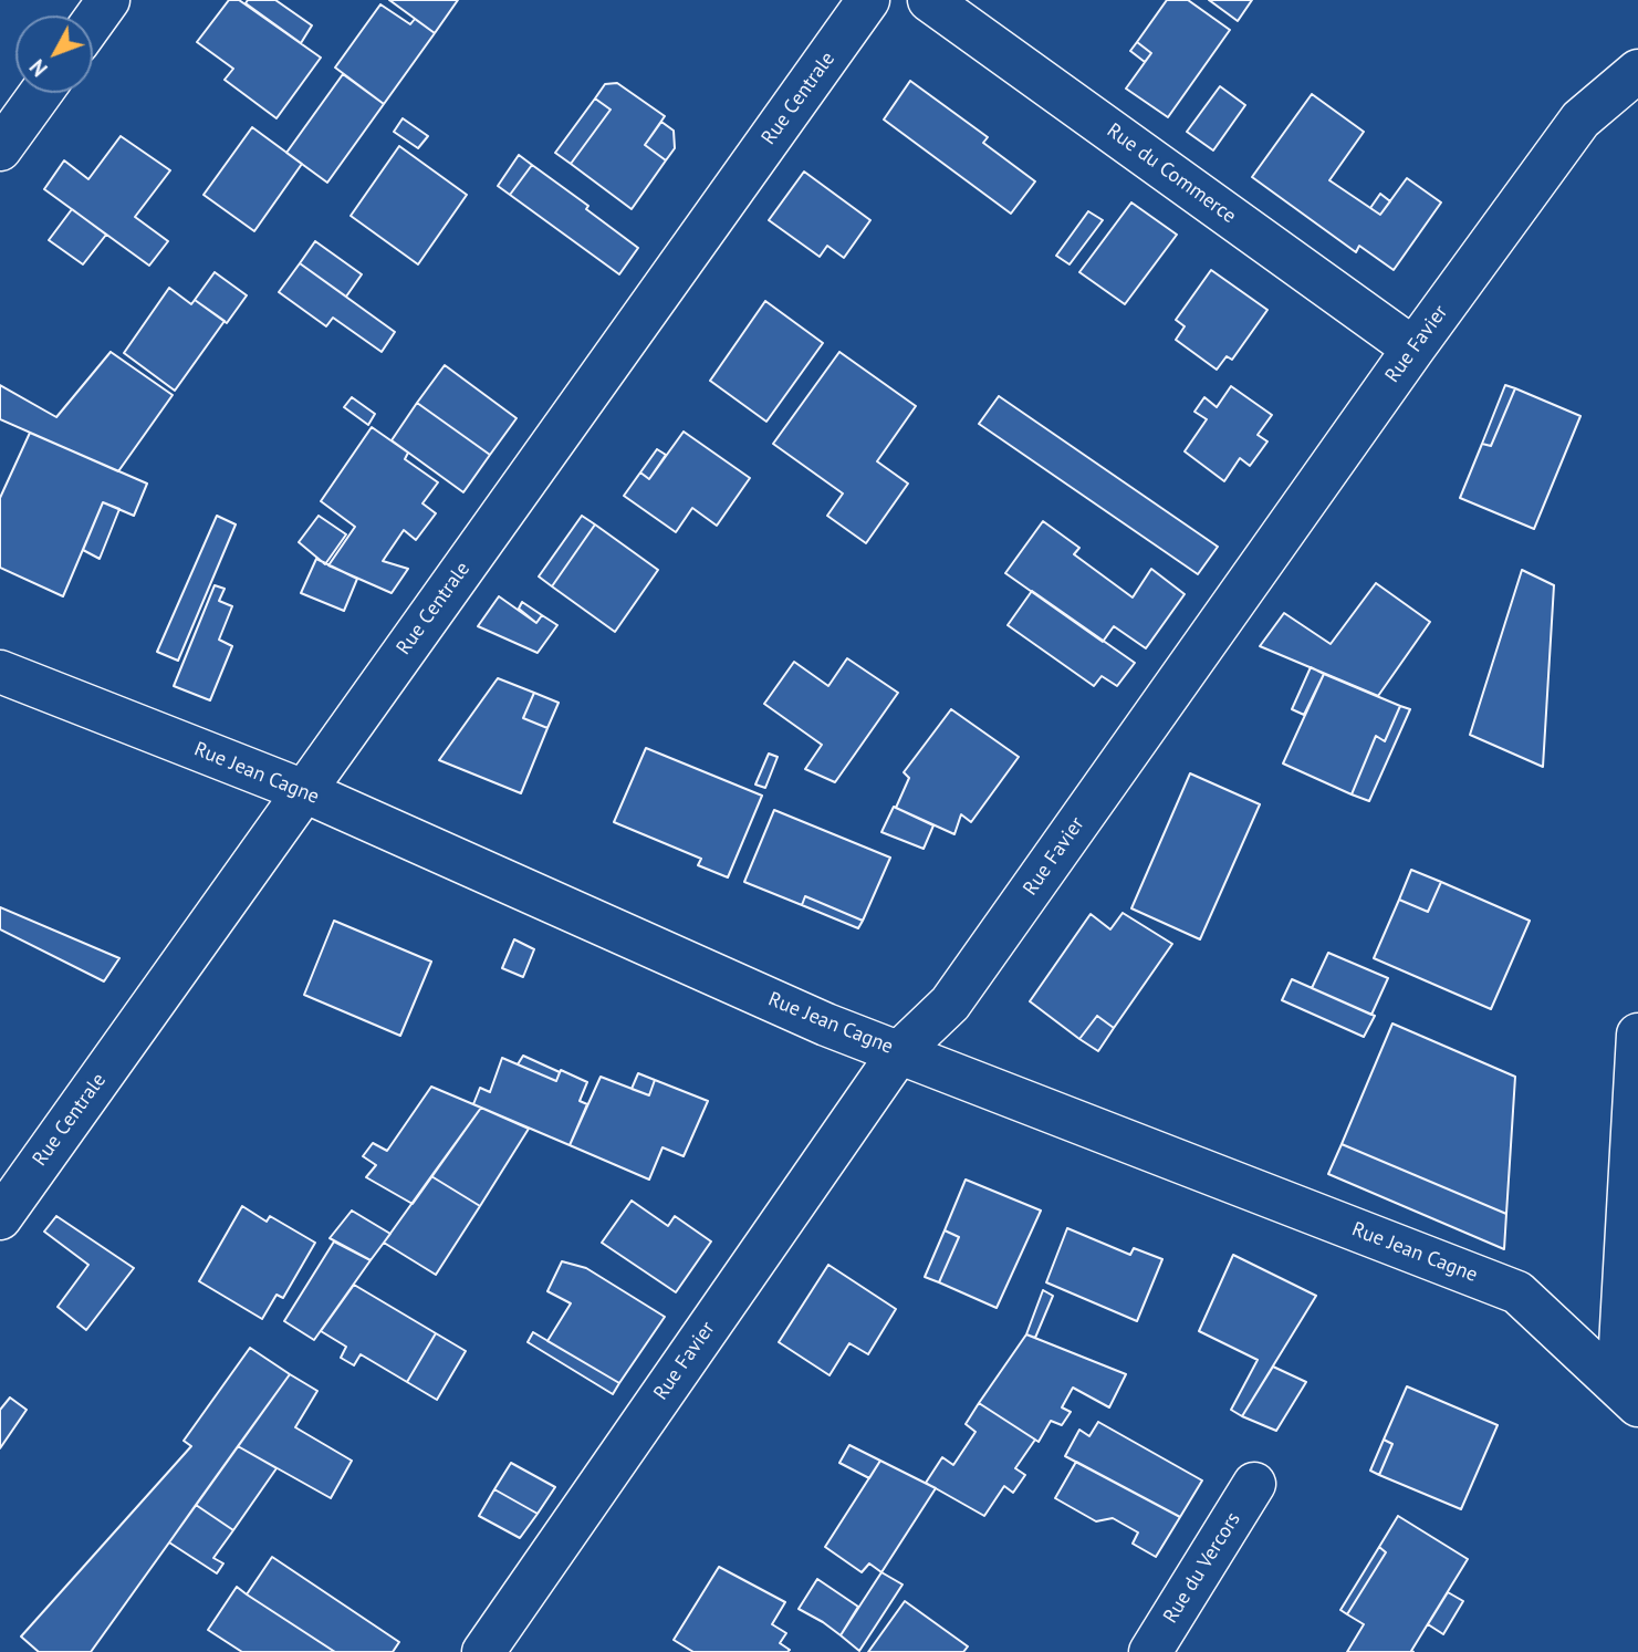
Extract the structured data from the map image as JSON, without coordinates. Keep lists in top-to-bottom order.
{
  "streets": {
    "street": [
      "Rue Centrale",
      "Rue du Commerce",
      "Rue Favier",
      "Rue Jean Cagne",
      "Rue du Vercors"
    ]
  },
  "crossings": [
    ["Rue Centrale", "Rue Jean Cagne"],
    ["Rue du Commerce", "Rue Favier"],
    ["Rue Favier", "Rue Jean Cagne"]
  ],
  "north": "bottom left"
}
